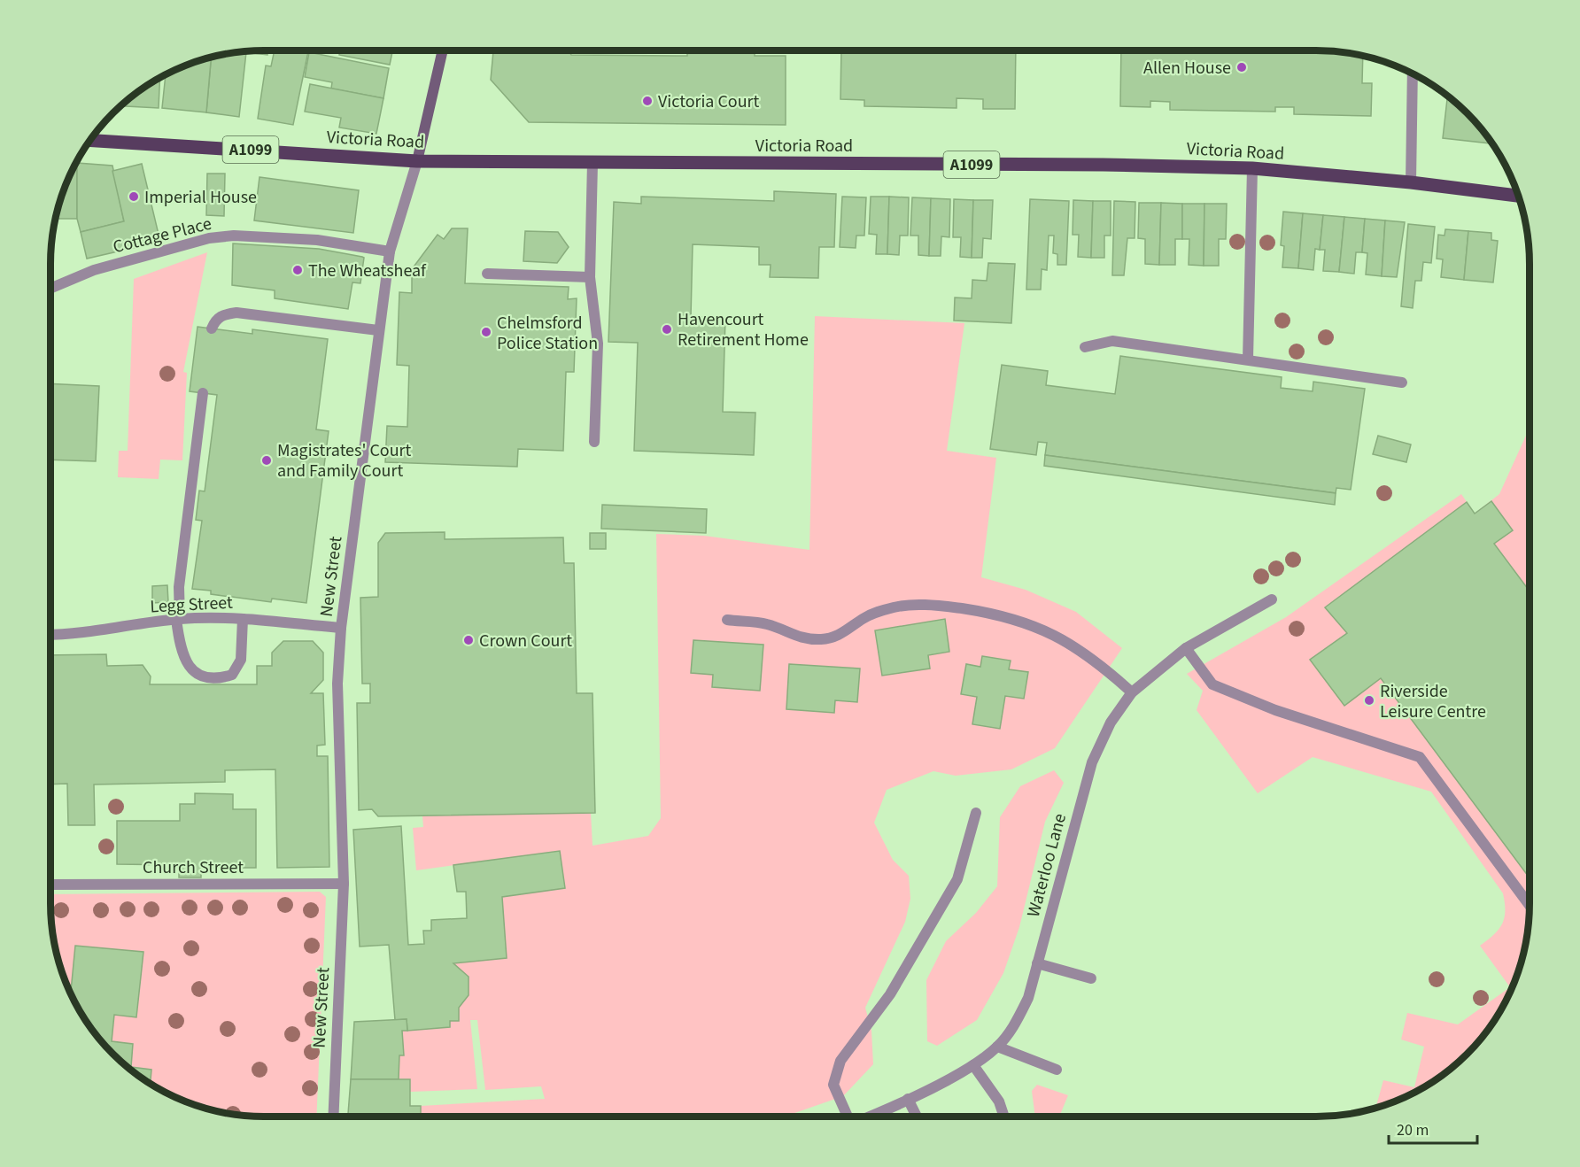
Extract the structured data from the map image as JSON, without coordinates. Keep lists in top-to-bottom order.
{
  "streets": {
    "main road": ["Victoria Road", "A1099", "New Street"],
    "street": [
      "Cottage Place",
      "Legg Street",
      "Waterloo Lane",
      "Church Street"
    ]
  },
  "crossings": [
    ["Victoria Road", "New Street"],
    ["Cottage Place", "New Street"],
    ["New Street", "Legg Street"],
    ["New Street", "Church Street"]
  ],
  "places": [
    "Allen House",
    "Victoria Court",
    "Imperial House",
    "The Wheatsheaf",
    "Havencourt Retirement Home",
    "Chelmsford Police Station",
    "Magistrates' Court and Family Court",
    "Crown Court",
    "Riverside Leisure Centre"
  ],
  "scale_bar": "20 m"
}
